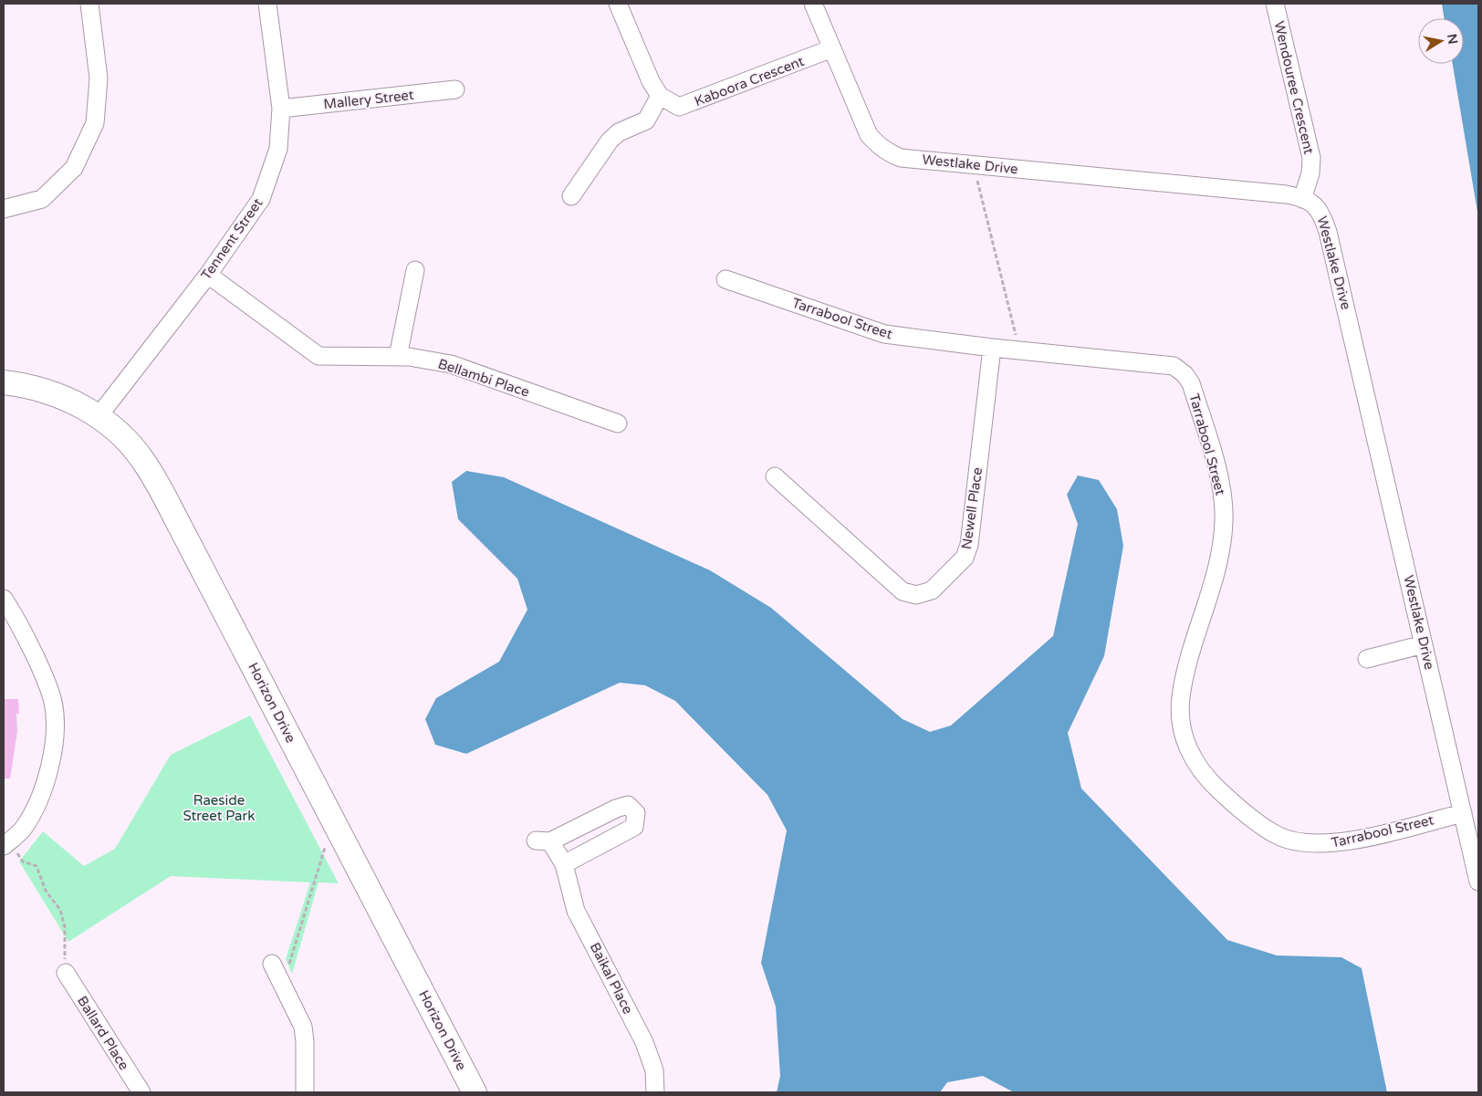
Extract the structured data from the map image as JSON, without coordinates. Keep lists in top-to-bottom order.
{
  "streets": {
    "street": [
      "Kaboora Crescent",
      "Wendouree Crescent",
      "Mallery Street",
      "Westlake Drive",
      "Tennent Street",
      "Tarrabool Street",
      "Bellambi Place",
      "Newell Place",
      "Horizon Drive",
      "Baikal Place",
      "Ballard Place"
    ]
  },
  "crossings": [
    ["Kaboora Crescent", "Westlake Drive"],
    ["Wendouree Crescent", "Westlake Drive"],
    ["Mallery Street", "Tennent Street"],
    ["Westlake Drive", "Tarrabool Street"],
    ["Tennent Street", "Bellambi Place"],
    ["Tennent Street", "Horizon Drive"],
    ["Tarrabool Street", "Newell Place"]
  ],
  "parks": ["Raeside Street Park"],
  "north": "right"
}
